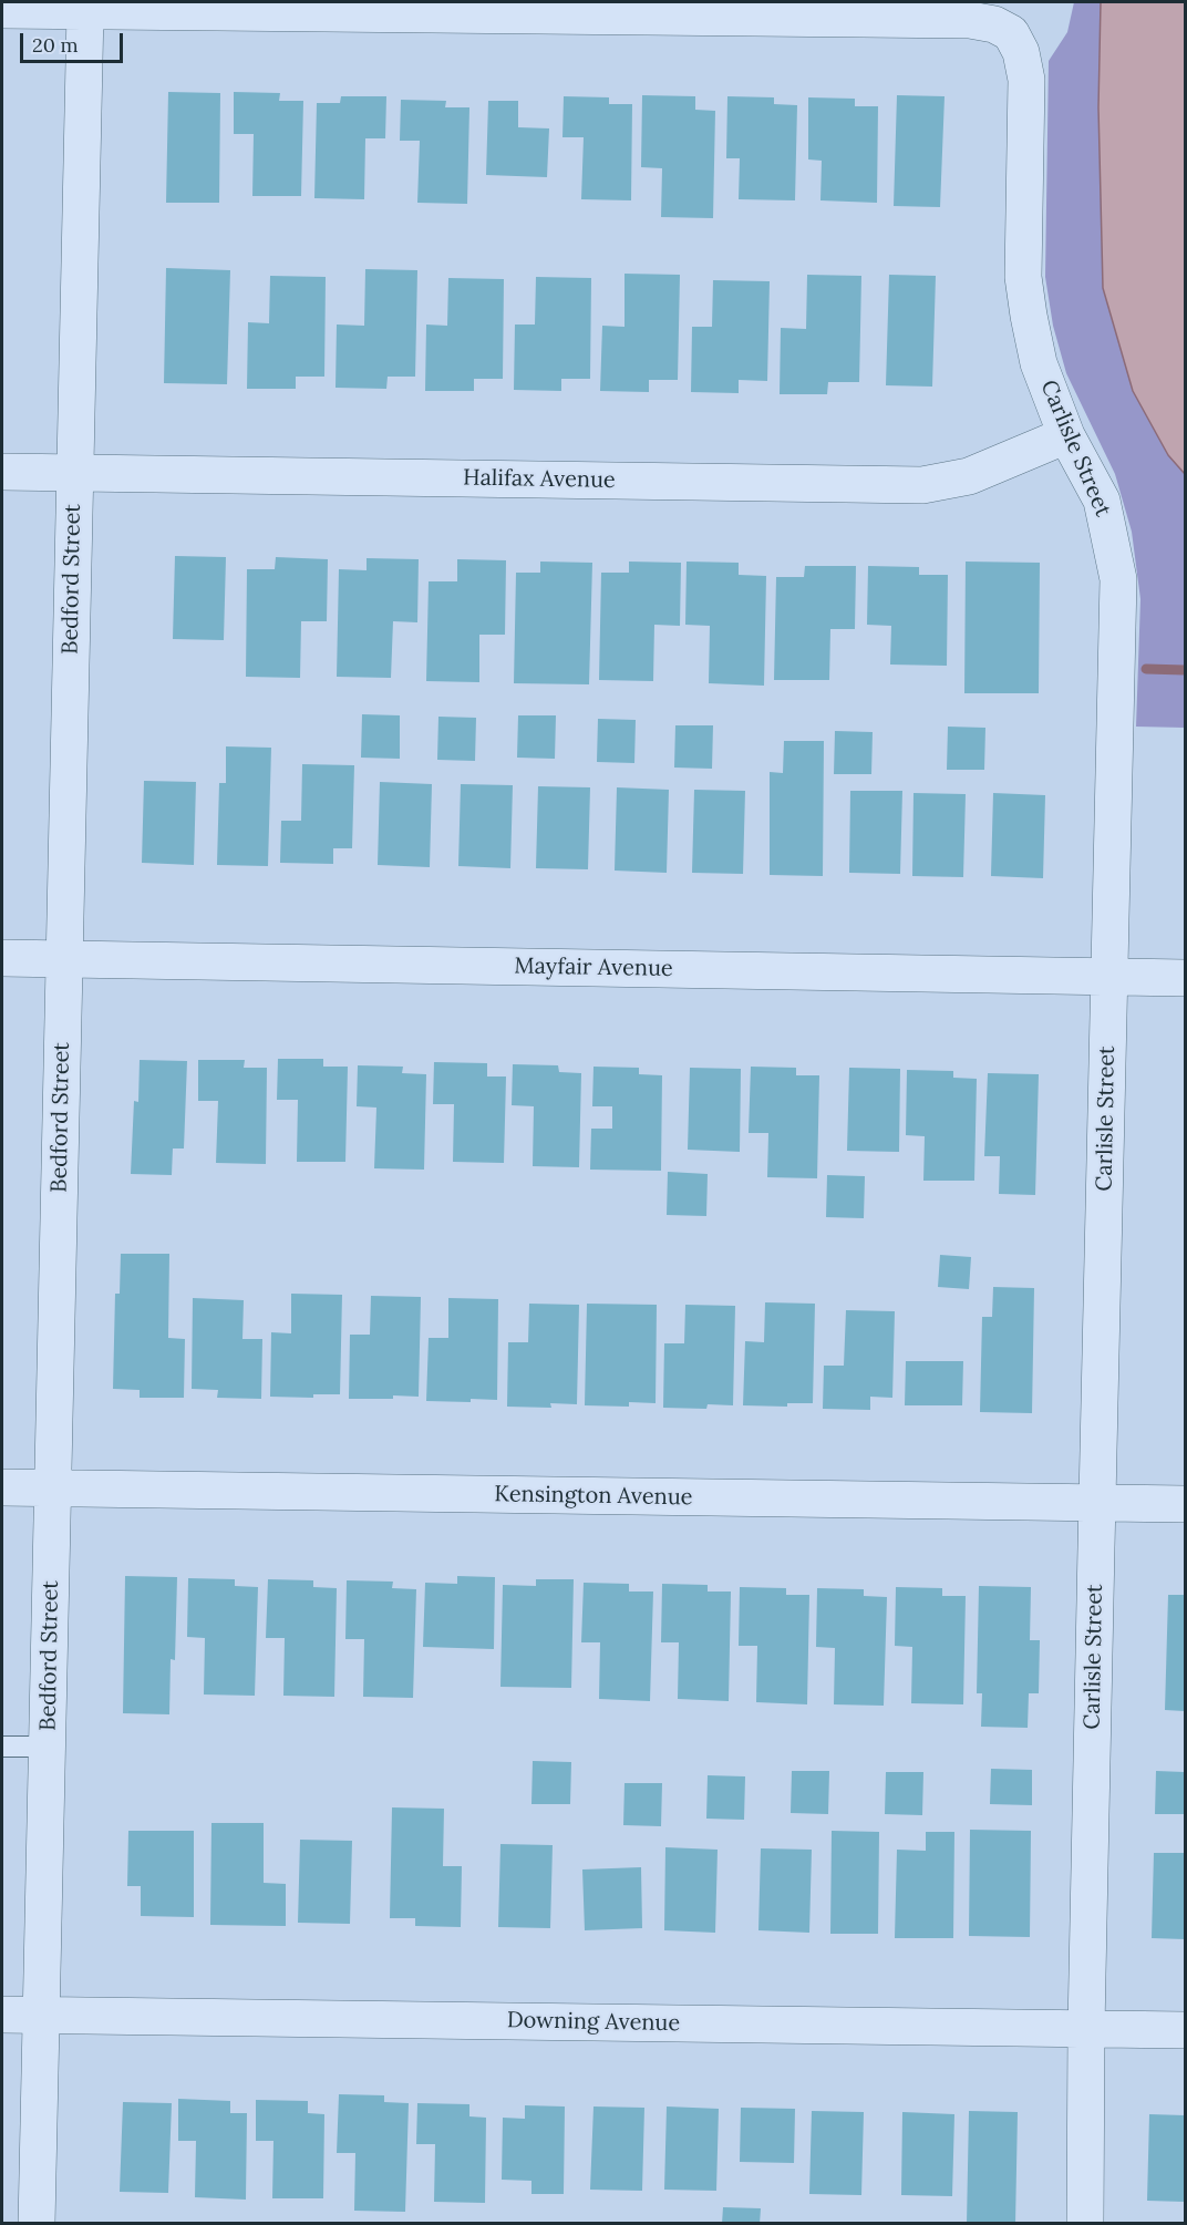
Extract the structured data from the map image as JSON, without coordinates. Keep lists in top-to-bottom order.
{
  "streets": {
    "street": [
      "Carlisle Street",
      "Halifax Avenue",
      "Bedford Street",
      "Mayfair Avenue",
      "Kensington Avenue",
      "Downing Avenue"
    ]
  },
  "crossings": [
    ["Carlisle Street", "Halifax Avenue"],
    ["Carlisle Street", "Bedford Street"],
    ["Carlisle Street", "Mayfair Avenue"],
    ["Carlisle Street", "Kensington Avenue"],
    ["Carlisle Street", "Downing Avenue"],
    ["Halifax Avenue", "Bedford Street"],
    ["Bedford Street", "Mayfair Avenue"],
    ["Bedford Street", "Kensington Avenue"],
    ["Bedford Street", "Downing Avenue"]
  ],
  "scale_bar": "20 m"
}
